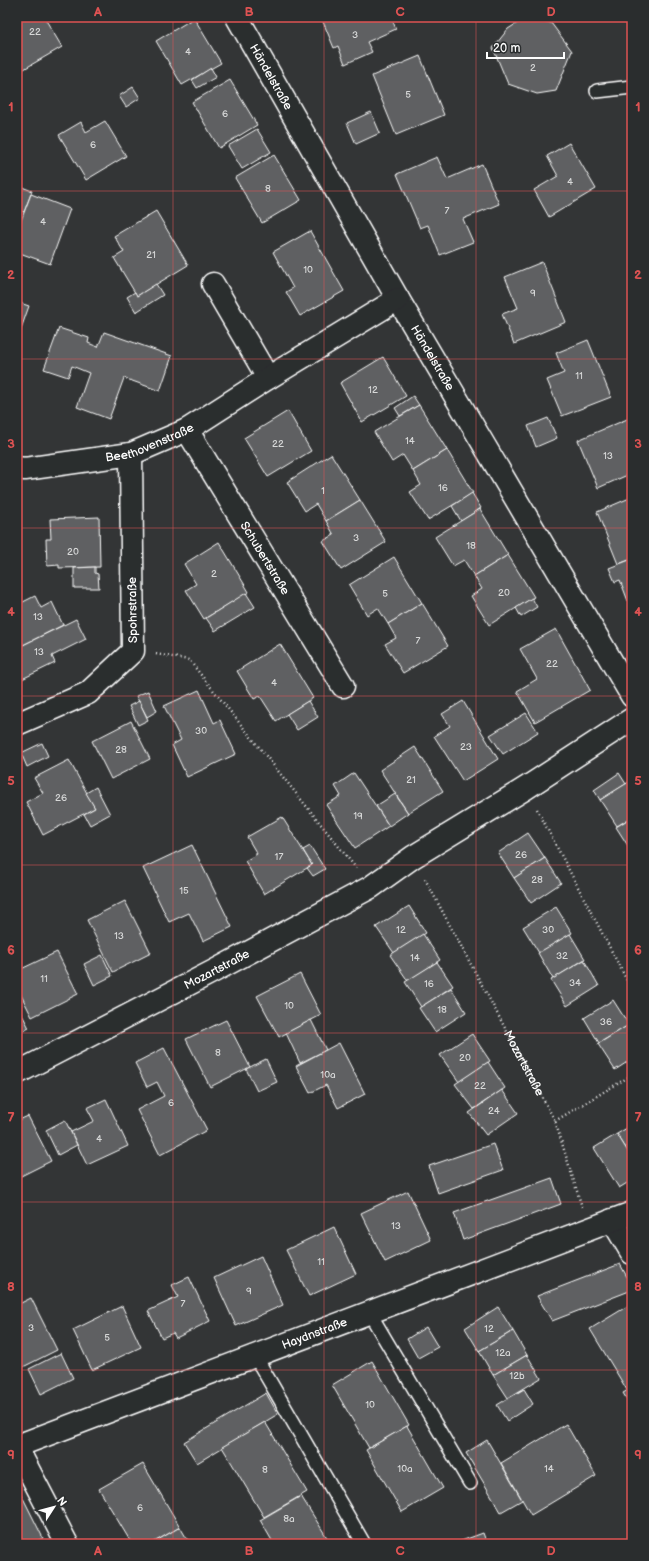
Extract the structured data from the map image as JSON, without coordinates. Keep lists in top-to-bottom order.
{
  "streets": {
    "street": [
      "Händelstraße",
      "Beethovenstraße",
      "Schubertstraße",
      "Spohrstraße",
      "Mozartstraße",
      "Haydnstraße"
    ]
  },
  "crossings": [
    ["Händelstraße", "Beethovenstraße"],
    ["Beethovenstraße", "Schubertstraße"],
    ["Beethovenstraße", "Spohrstraße"],
    ["Mozartstraße", "Haydnstraße"]
  ],
  "house_numbers": [
    "22",
    "3",
    "4",
    "2",
    "5",
    "6",
    "6",
    "4",
    "8",
    "7",
    "4",
    "21",
    "10",
    "9",
    "11",
    "12",
    "14",
    "22",
    "13",
    "16",
    "1",
    "3",
    "18",
    "20",
    "2",
    "20",
    "5",
    "13",
    "7",
    "13",
    "22",
    "4",
    "30",
    "23",
    "28",
    "21",
    "26",
    "19",
    "26",
    "17",
    "28",
    "15",
    "12",
    "30",
    "13",
    "32",
    "14",
    "11",
    "34",
    "16",
    "10",
    "18",
    "36",
    "8",
    "20",
    "10a",
    "22",
    "6",
    "24",
    "4",
    "13",
    "11",
    "9",
    "7",
    "3",
    "12",
    "5",
    "12a",
    "12b",
    "10",
    "10a",
    "14",
    "8",
    "6",
    "8a"
  ],
  "scale_bar": "20 m",
  "north": "top right",
  "grid": {
    "columns": [
      "A",
      "B",
      "C",
      "D"
    ],
    "rows": [
      "1",
      "2",
      "3",
      "4",
      "5",
      "6",
      "7",
      "8",
      "9"
    ]
  }
}
